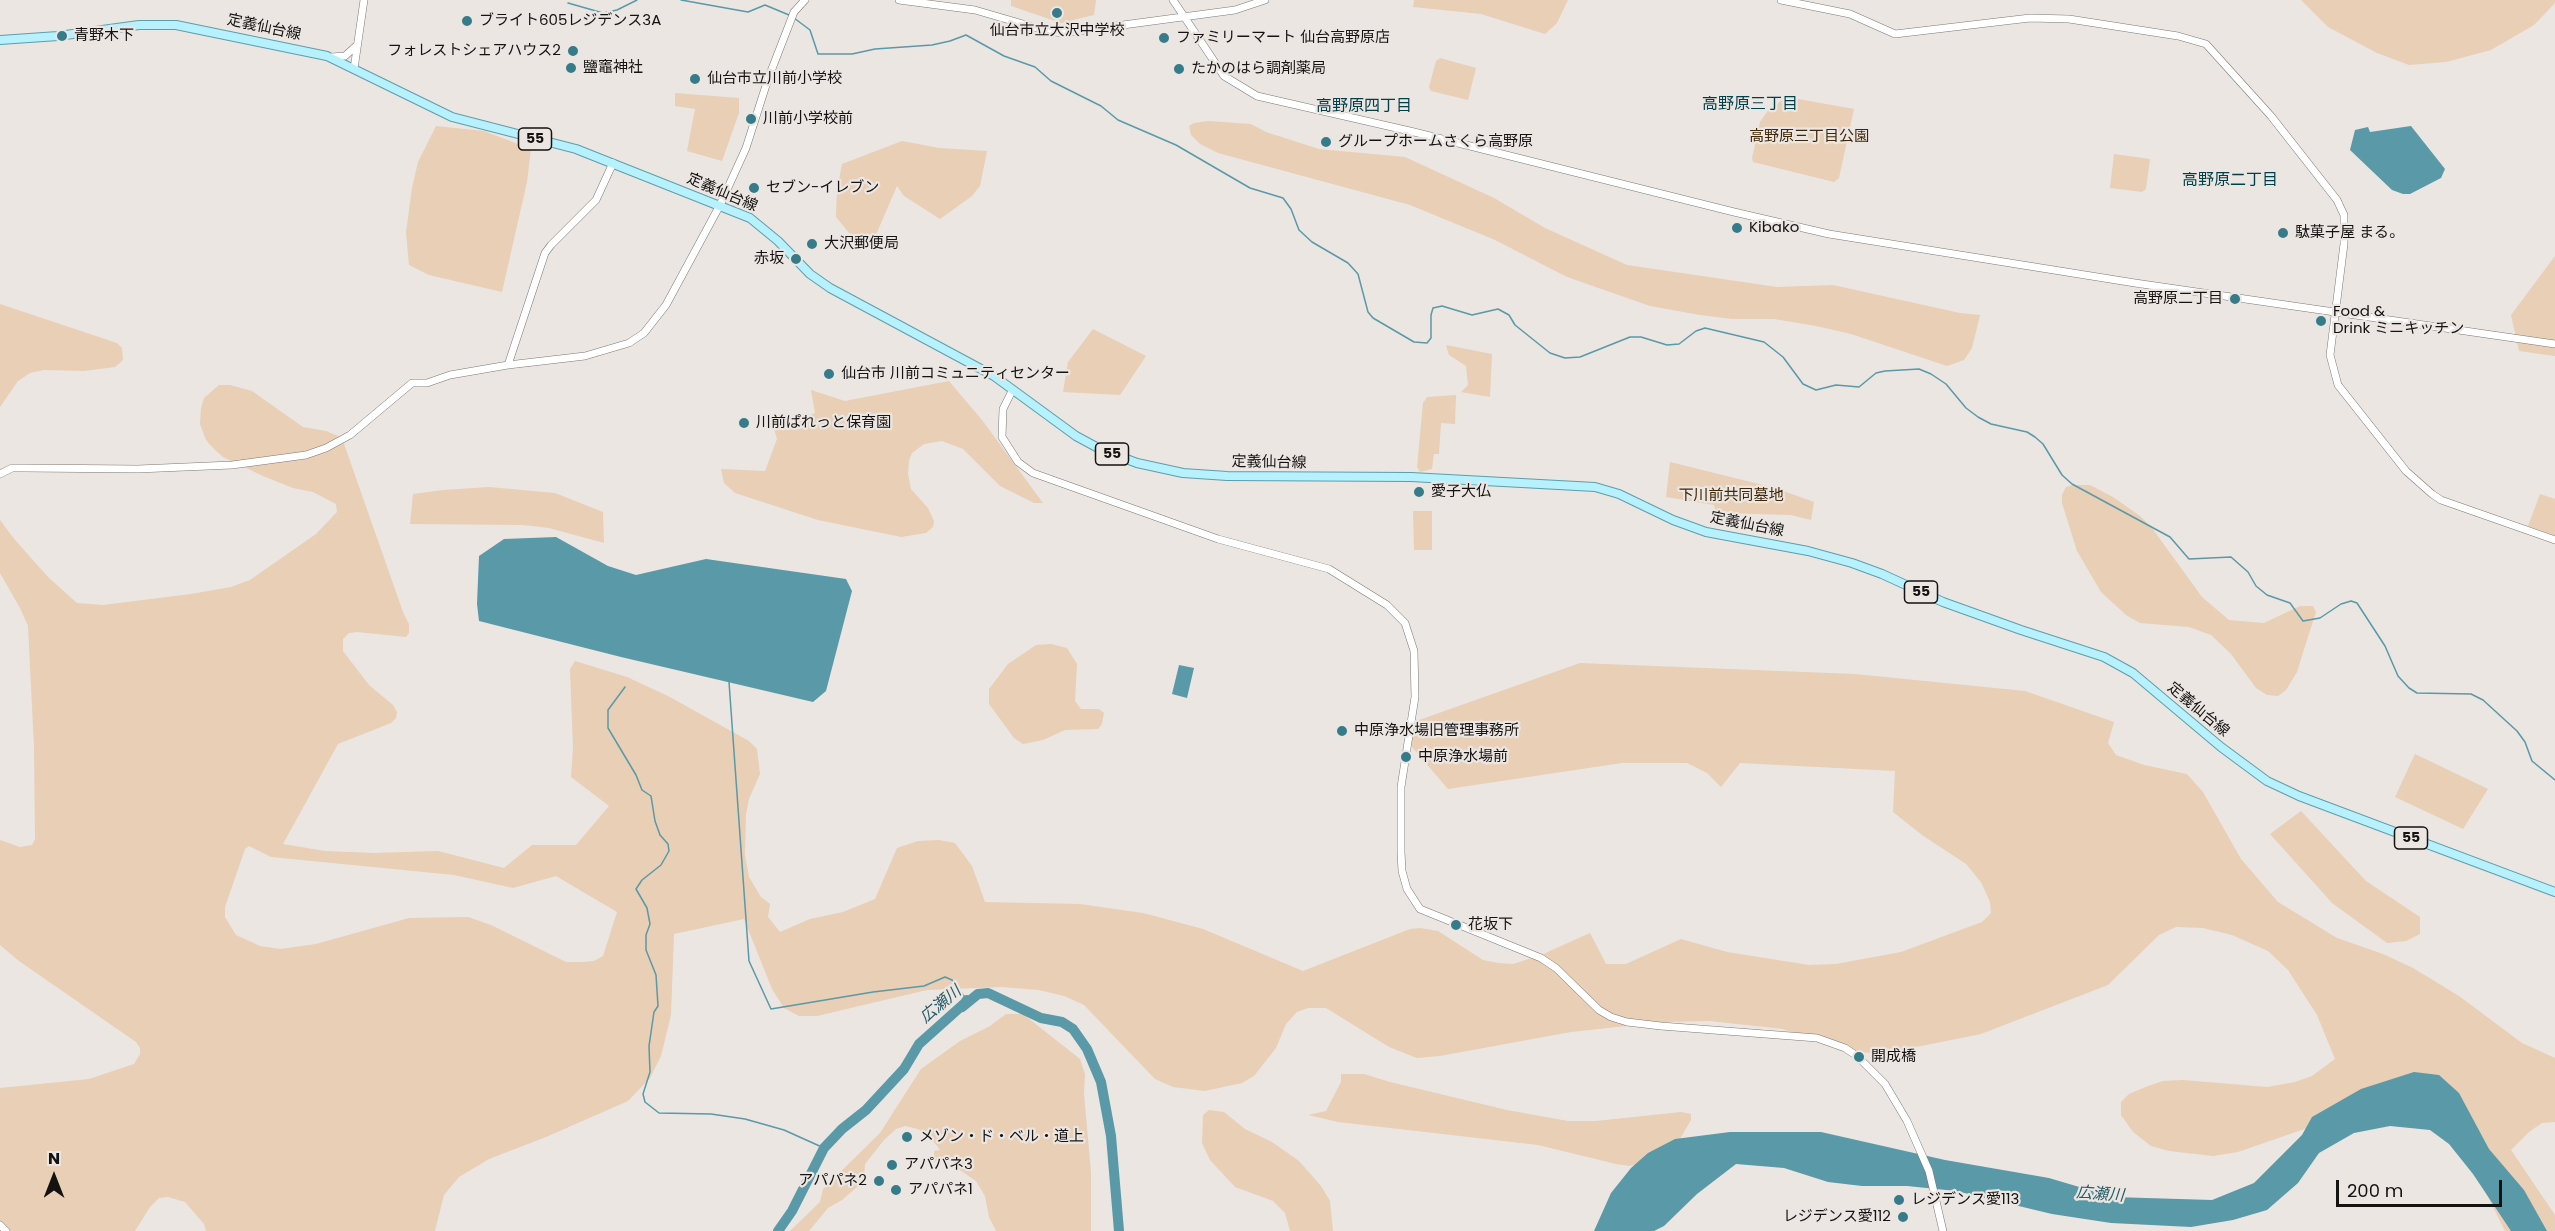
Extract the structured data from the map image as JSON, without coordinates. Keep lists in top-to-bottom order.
{
  "streets": {
    "main road": ["定義仙台線", "55"]
  },
  "districts": ["高野原三丁目", "高野原四丁目", "高野原二丁目"],
  "water": ["広瀬川"],
  "parks": ["高野原三丁目公園", "下川前共同墓地"],
  "places": [
    "仙台市立大沢中学校",
    "ブライト605レジデンス3A",
    "青野木下",
    "ファミリーマート 仙台高野原店",
    "フォレストシェアハウス2",
    "鹽竈神社",
    "たかのはら調剤薬局",
    "仙台市立川前小学校",
    "川前小学校前",
    "グループホームさくら高野原",
    "セブン-イレブン",
    "Kibako",
    "駄菓子屋 まる。",
    "大沢郵便局",
    "赤坂",
    "高野原二丁目",
    "Food & Drink ミニキッチン",
    "仙台市 川前コミュニティセンター",
    "川前ぱれっと保育園",
    "愛子大仏",
    "中原浄水場旧管理事務所",
    "中原浄水場前",
    "花坂下",
    "開成橋",
    "メゾン・ド・ベル・道上",
    "アパパネ3",
    "アパパネ2",
    "アパパネ1",
    "レジデンス愛113",
    "レジデンス愛112"
  ],
  "scale_bar": "200 m",
  "north": "top"
}
